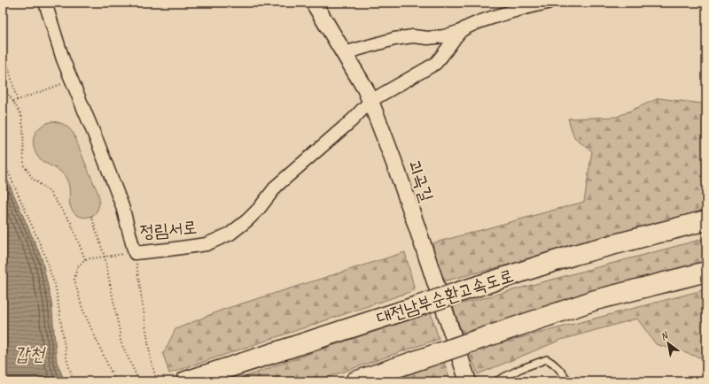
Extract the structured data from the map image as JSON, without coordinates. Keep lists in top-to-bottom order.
{
  "streets": {
    "highway": ["대전남부순환고속도로"],
    "street": ["괴곡길", "정림서로"]
  },
  "crossings": [
    ["괴곡길", "정림서로"]
  ],
  "water": ["갑천"],
  "north": "top left"
}
